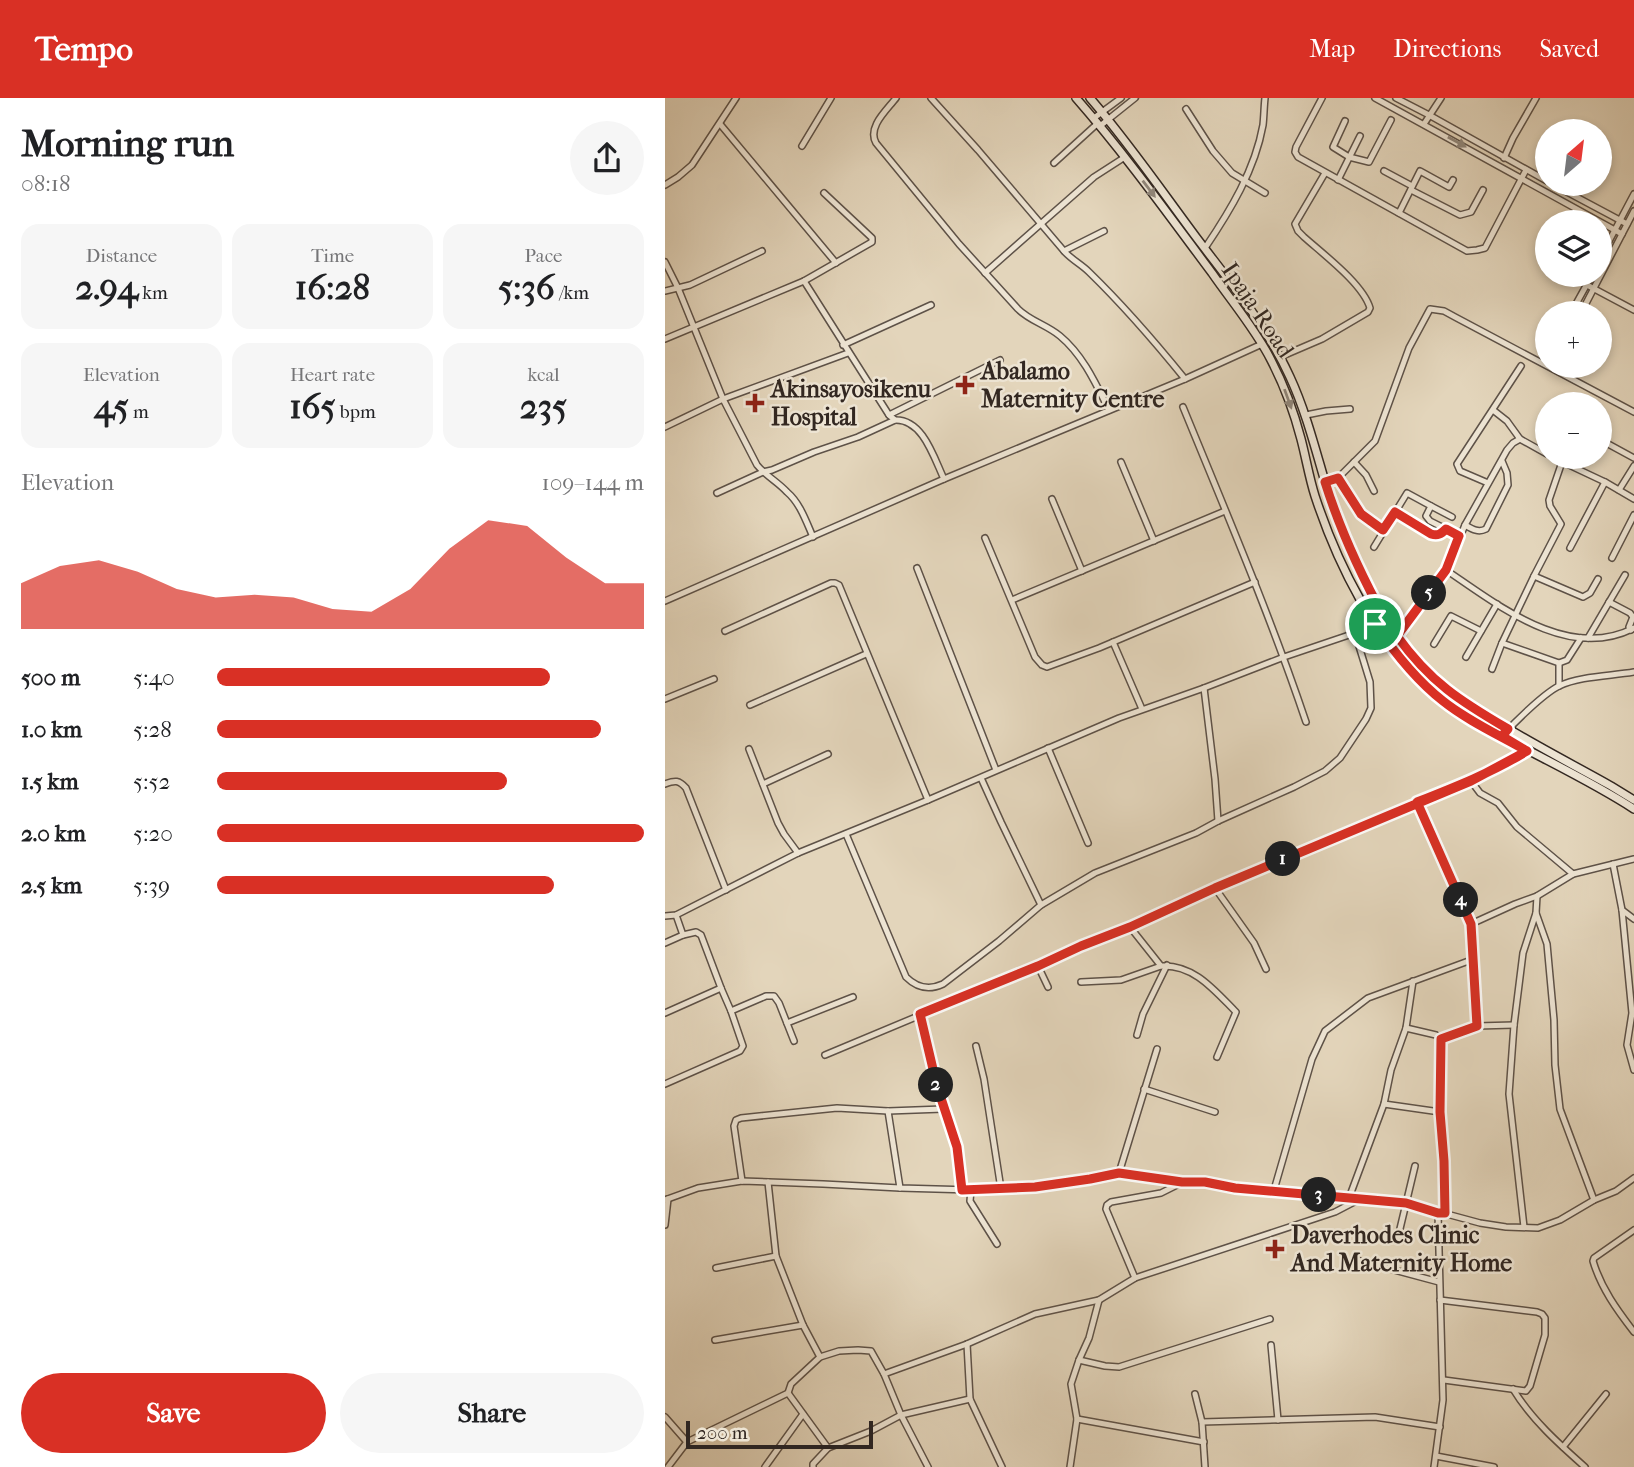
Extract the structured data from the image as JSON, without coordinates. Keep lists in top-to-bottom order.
{
  "streets": {
    "main road": ["Ipaja Road"]
  },
  "places": {
    "health": ["Abalamo Maternity Centre", "Akinsayosikenu Hospital", "Daverhodes Clinic And Maternity Home"]
  },
  "scale_bar": "200 m",
  "north": "top right",
  "page": {
    "header": "Tempo",
    "nav": ["Map", "Directions", "Saved"],
    "heading": ["Morning run", "08:18"],
    "map_buttons": ["+", "−"],
    "stats": [
      ["Distance", "2.94 km"],
      ["Time", "16:28"],
      ["Pace", "5:36 /km"],
      ["Elevation", "45 m"],
      ["Heart rate", "165 bpm"],
      ["kcal", "235"]
    ],
    "chart": ["Elevation", "109–144 m"],
    "pins": [
      "5",
      "1",
      "4",
      "2",
      "3"
    ],
    "list": [
      {
        "name": "500 m",
        "note": "5:40"
      },
      {
        "name": "1.0 km",
        "note": "5:28"
      },
      {
        "name": "1.5 km",
        "note": "5:52"
      },
      {
        "name": "2.0 km",
        "note": "5:20"
      },
      {
        "name": "2.5 km",
        "note": "5:39"
      }
    ],
    "buttons": ["Save", "Share"],
    "scale": "200 m"
  }
}
